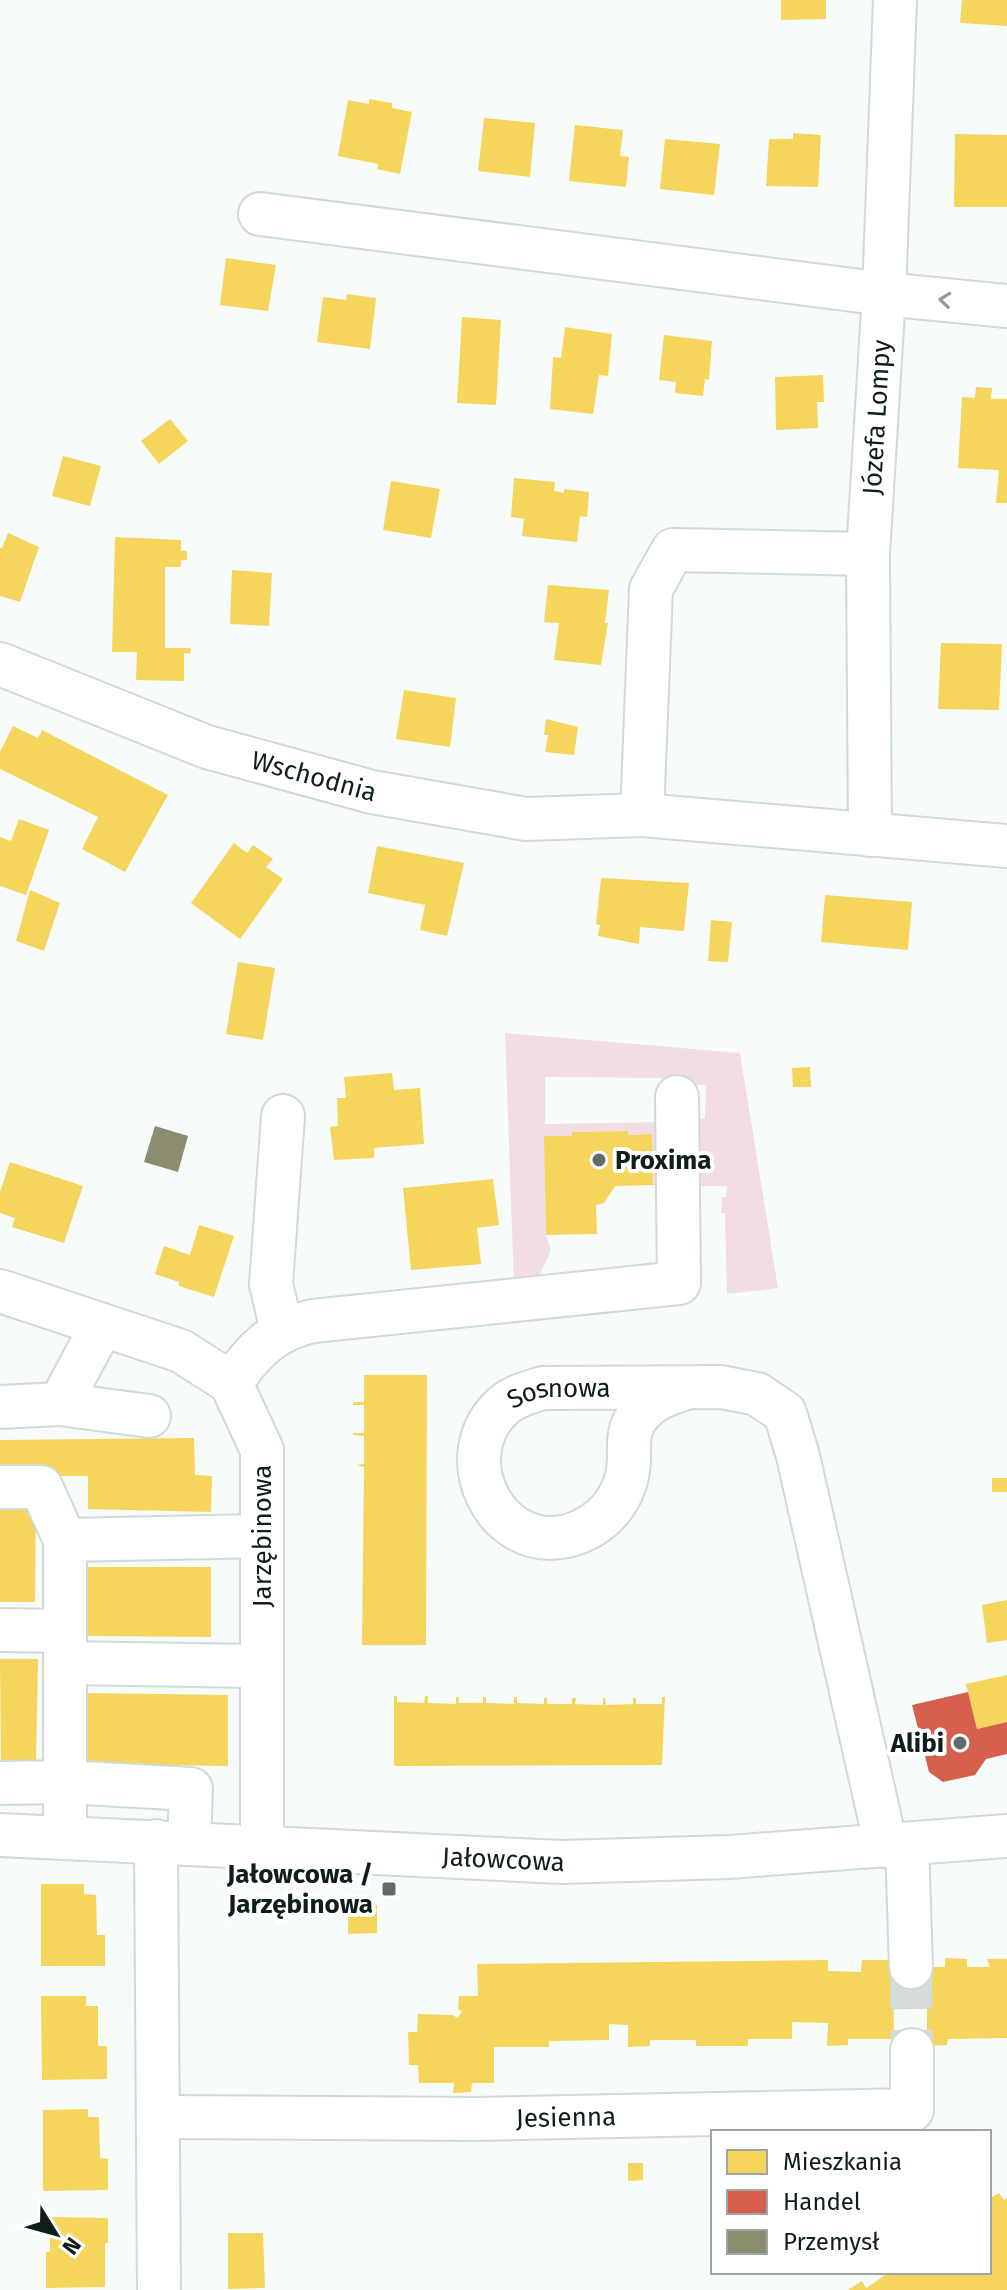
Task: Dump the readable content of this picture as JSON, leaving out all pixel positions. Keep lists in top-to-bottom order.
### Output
{
  "streets": {
    "street": [
      "Józefa Lompy",
      "Wschodnia",
      "Sosnowa",
      "Jarzębinowa",
      "Jałowcowa",
      "Jesienna"
    ]
  },
  "crossings": [
    ["Józefa Lompy", "Wschodnia"],
    ["Sosnowa", "Jałowcowa"],
    ["Jarzębinowa", "Jałowcowa"]
  ],
  "places": {
    "other": ["Proxima", "Alibi"],
    "transit": ["Jałowcowa / Jarzębinowa"]
  },
  "legend": ["Mieszkania", "Handel", "Przemysł"],
  "north": "bottom right"
}
